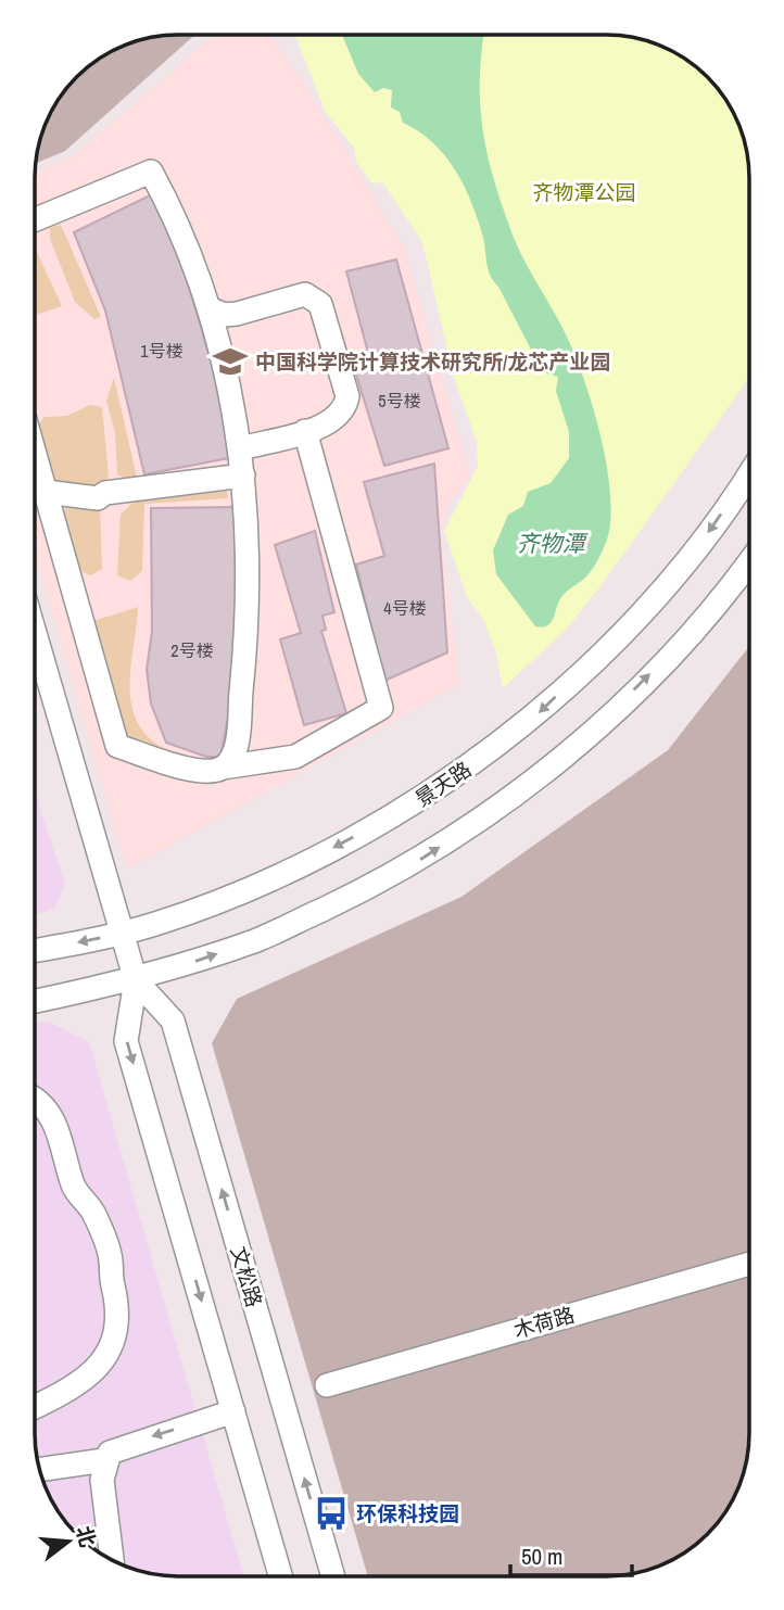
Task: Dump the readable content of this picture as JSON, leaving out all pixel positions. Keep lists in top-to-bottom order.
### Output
{
  "streets": {
    "street": ["景天路", "文松路", "木荷路"]
  },
  "crossings": [
    ["景天路", "文松路"]
  ],
  "water": ["齐物潭"],
  "parks": ["齐物潭公园"],
  "places": {
    "school or university": ["中国科学院计算技术研究所/龙芯产业园"],
    "bus stop": ["环保科技园"]
  },
  "house_numbers": [
    "1号楼",
    "5号楼",
    "4号楼",
    "2号楼"
  ],
  "scale_bar": "50 m",
  "north": "right"
}
